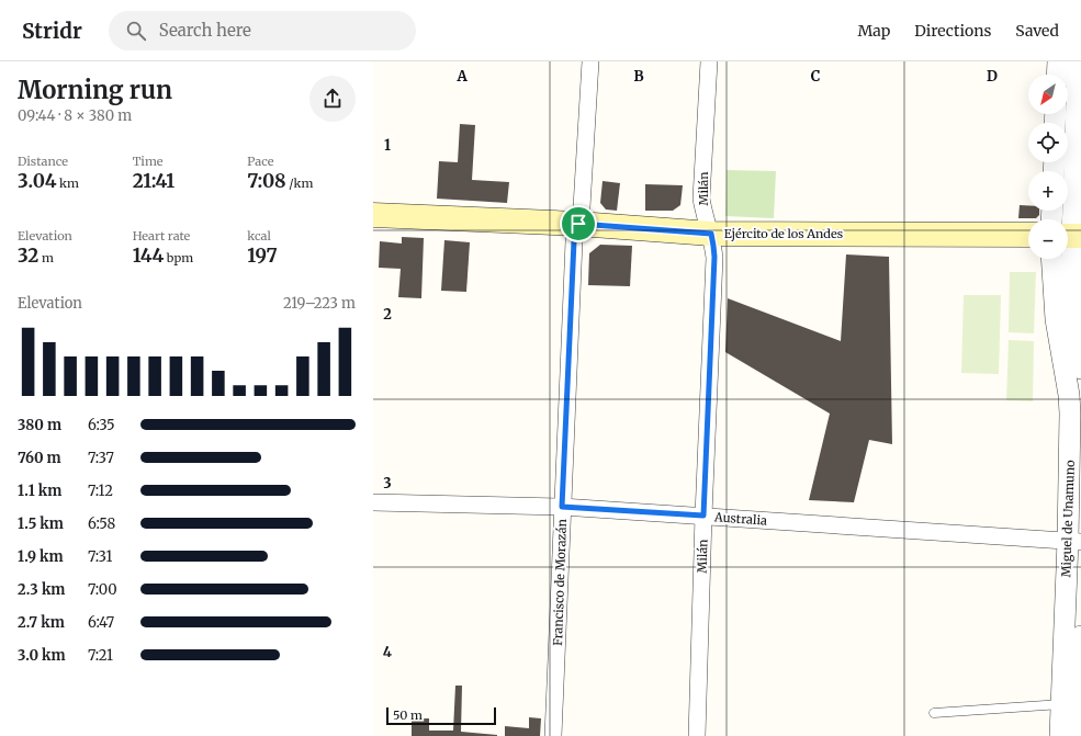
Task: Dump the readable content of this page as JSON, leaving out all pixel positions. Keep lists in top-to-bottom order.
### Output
{
  "streets": {
    "main road": ["Ejército de los Andes"],
    "street": [
      "Milán",
      "Australia",
      "Miguel de Unamuno",
      "Francisco de Morazán"
    ]
  },
  "crossings": [
    ["Milán", "Ejército de los Andes"],
    ["Milán", "Australia"],
    ["Ejército de los Andes", "Francisco de Morazán"],
    ["Australia", "Miguel de Unamuno"],
    ["Australia", "Francisco de Morazán"]
  ],
  "scale_bar": "50 m",
  "north": "bottom left",
  "page": {
    "header": "Stridr",
    "search": "Search here",
    "nav": ["Map", "Directions", "Saved"],
    "heading": ["Morning run", "09:44 · 8 × 380 m"],
    "map_buttons": ["+", "−"],
    "stats": [
      ["Distance", "3.04 km"],
      ["Time", "21:41"],
      ["Pace", "7:08 /km"],
      ["Elevation", "32 m"],
      ["Heart rate", "144 bpm"],
      ["kcal", "197"]
    ],
    "chart": ["Elevation", "219–223 m"],
    "list": [
      {
        "name": "380 m",
        "note": "6:35"
      },
      {
        "name": "760 m",
        "note": "7:37"
      },
      {
        "name": "1.1 km",
        "note": "7:12"
      },
      {
        "name": "1.5 km",
        "note": "6:58"
      },
      {
        "name": "1.9 km",
        "note": "7:31"
      },
      {
        "name": "2.3 km",
        "note": "7:00"
      },
      {
        "name": "2.7 km",
        "note": "6:47"
      },
      {
        "name": "3.0 km",
        "note": "7:21"
      }
    ],
    "scale": "50 m"
  },
  "grid": {
    "columns": [
      "A",
      "B",
      "C",
      "D"
    ],
    "rows": [
      "1",
      "2",
      "3",
      "4"
    ]
  }
}
